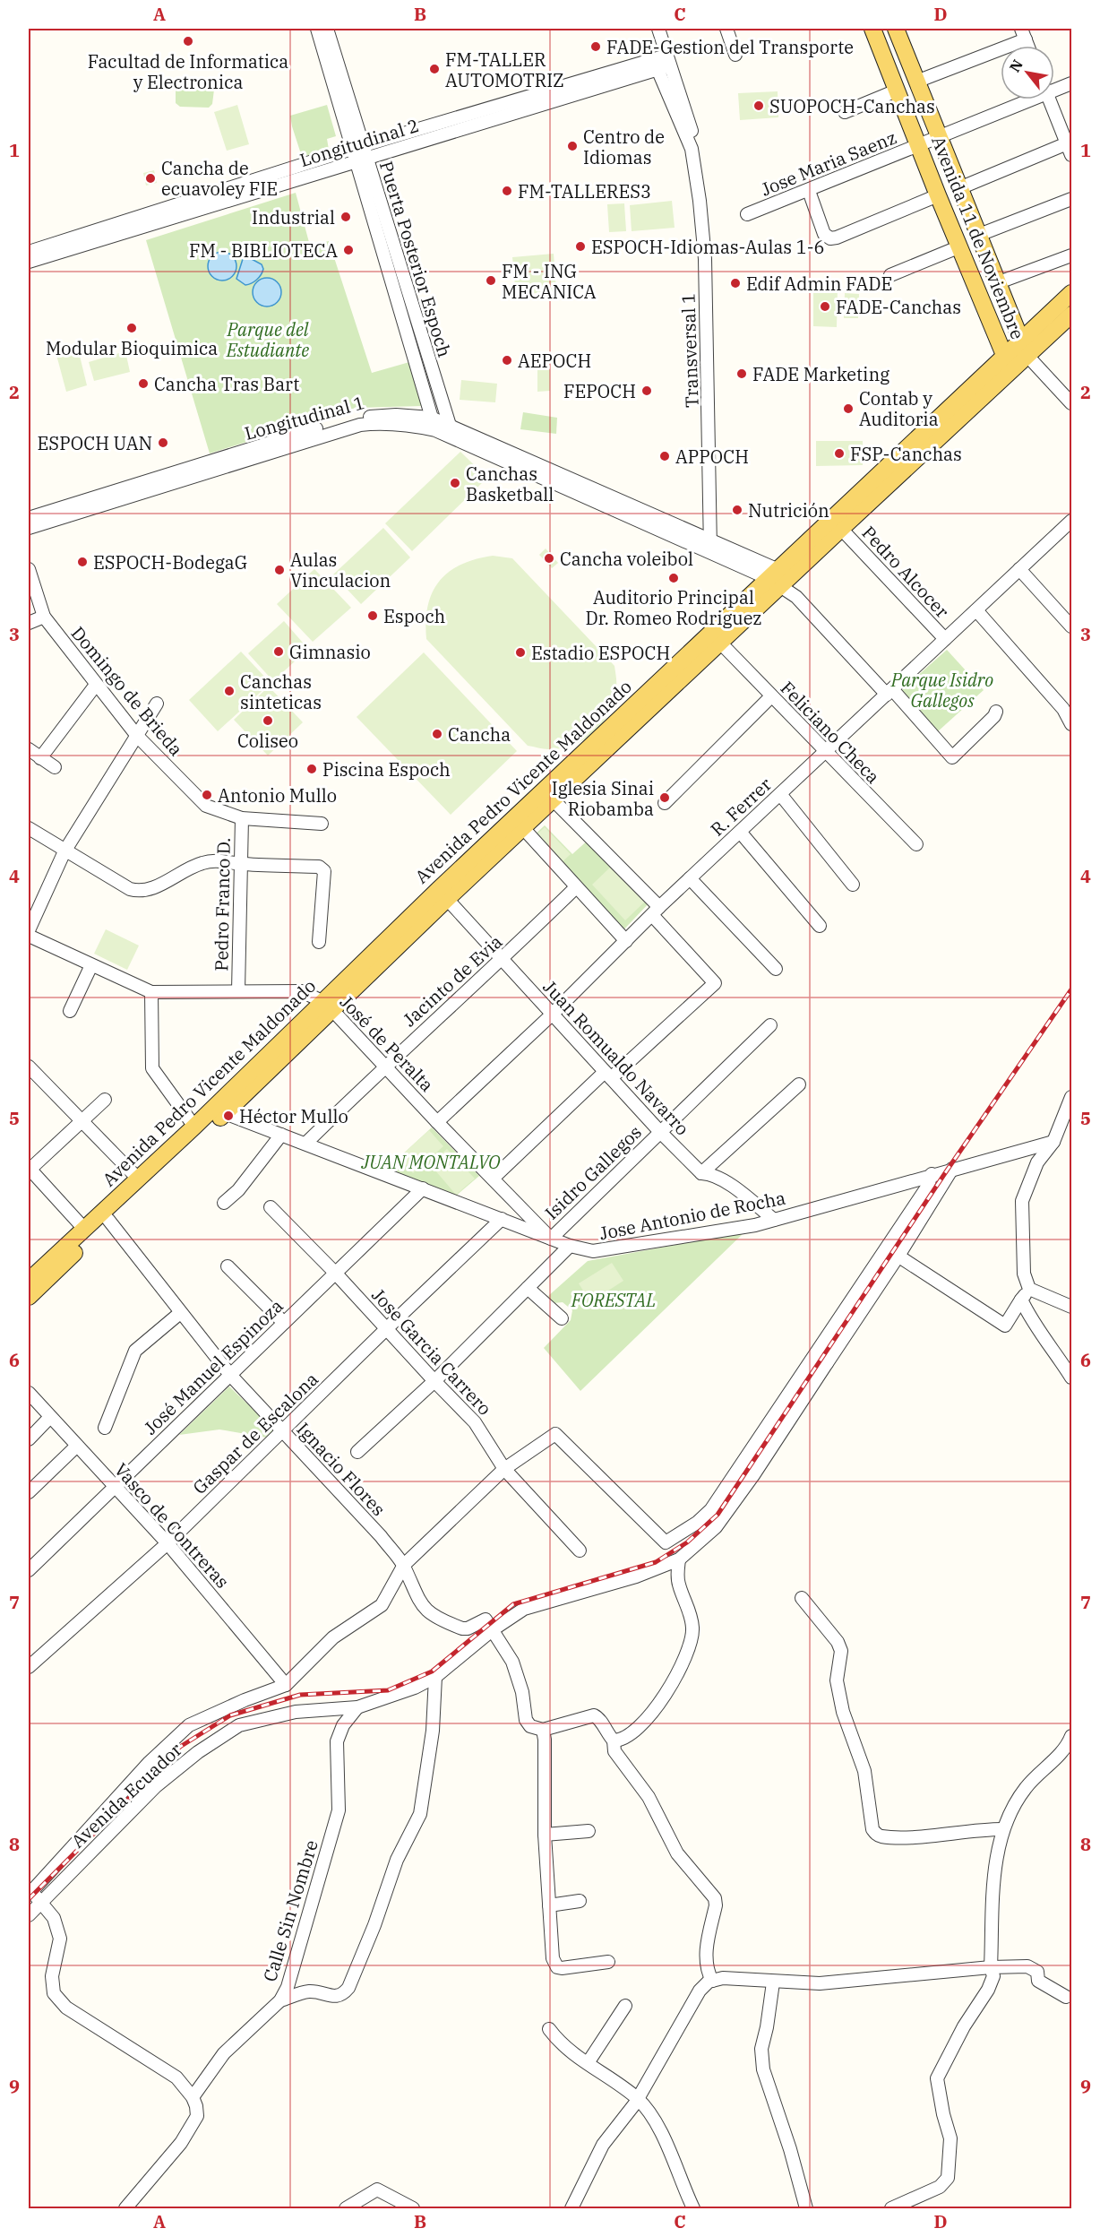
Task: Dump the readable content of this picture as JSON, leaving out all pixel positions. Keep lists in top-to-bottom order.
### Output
{
  "streets": {
    "main road": ["Avenida 11 de Noviembre", "Avenida Pedro Vicente Maldonado"],
    "street": [
      "Longitudinal 2",
      "Jose Maria Saenz",
      "Puerta Posterior Espoch",
      "Transversal 1",
      "Longitudinal 1",
      "Pedro Alcocer",
      "Domingo de Brieda",
      "Feliciano Checa",
      "R. Ferrer",
      "Pedro Franco D.",
      "Jacinto de Evia",
      "José de Peralta",
      "Juan Romualdo Navarro",
      "Isidro Gallegos",
      "Jose Antonio de Rocha",
      "Jose Garcia Carrero",
      "José Manuel Espinoza",
      "Gaspar de Escalona",
      "Ignacio Flores",
      "Vasco de Contreras",
      "Avenida Ecuador",
      "Calle Sin Nombre"
    ]
  },
  "crossings": [
    ["Longitudinal 2", "Puerta Posterior Espoch"],
    ["Longitudinal 2", "Transversal 1"],
    ["Jose Maria Saenz", "Avenida 11 de Noviembre"],
    ["Avenida 11 de Noviembre", "Avenida Pedro Vicente Maldonado"],
    ["Puerta Posterior Espoch", "Longitudinal 1"],
    ["Transversal 1", "Longitudinal 1"],
    ["Longitudinal 1", "Avenida Pedro Vicente Maldonado"],
    ["Longitudinal 1", "R. Ferrer"],
    ["Pedro Alcocer", "Avenida Pedro Vicente Maldonado"],
    ["Pedro Alcocer", "R. Ferrer"],
    ["Domingo de Brieda", "Pedro Franco D."],
    ["Feliciano Checa", "Avenida Pedro Vicente Maldonado"],
    ["Feliciano Checa", "R. Ferrer"],
    ["Avenida Pedro Vicente Maldonado", "José de Peralta"],
    ["Avenida Pedro Vicente Maldonado", "Juan Romualdo Navarro"],
    ["Avenida Pedro Vicente Maldonado", "Jose Antonio de Rocha"],
    ["Avenida Pedro Vicente Maldonado", "Ignacio Flores"],
    ["R. Ferrer", "José de Peralta"],
    ["R. Ferrer", "Juan Romualdo Navarro"],
    ["Pedro Franco D.", "José de Peralta"],
    ["Jacinto de Evia", "José de Peralta"],
    ["Jacinto de Evia", "Juan Romualdo Navarro"],
    ["Jacinto de Evia", "Jose Antonio de Rocha"],
    ["José de Peralta", "Isidro Gallegos"],
    ["José de Peralta", "Jose Antonio de Rocha"],
    ["Juan Romualdo Navarro", "Isidro Gallegos"],
    ["Juan Romualdo Navarro", "Jose Antonio de Rocha"],
    ["Isidro Gallegos", "Jose Antonio de Rocha"],
    ["Jose Antonio de Rocha", "José Manuel Espinoza"],
    ["Jose Antonio de Rocha", "Gaspar de Escalona"],
    ["Jose Antonio de Rocha", "Avenida Ecuador"],
    ["Jose Garcia Carrero", "José Manuel Espinoza"],
    ["Jose Garcia Carrero", "Gaspar de Escalona"],
    ["José Manuel Espinoza", "Ignacio Flores"],
    ["José Manuel Espinoza", "Vasco de Contreras"],
    ["Gaspar de Escalona", "Ignacio Flores"],
    ["Gaspar de Escalona", "Vasco de Contreras"],
    ["Ignacio Flores", "Avenida Ecuador"],
    ["Avenida Ecuador", "Calle Sin Nombre"]
  ],
  "parks": [
    "Parque del Estudiante",
    "Parque Isidro Gallegos",
    "JUAN MONTALVO",
    "FORESTAL"
  ],
  "places": [
    "Facultad de Informatica y Electronica",
    "FADE-Gestion del Transporte",
    "FM-TALLER AUTOMOTRIZ",
    "SUOPOCH-Canchas",
    "Centro de Idiomas",
    "Cancha de ecuavoley FIE",
    "FM-TALLERES3",
    "Industrial",
    "ESPOCH-Idiomas-Aulas 1-6",
    "FM - BIBLIOTECA",
    "FM - ING MECANICA",
    "Edif Admin FADE",
    "FADE-Canchas",
    "Modular Bioquimica",
    "AEPOCH",
    "FADE Marketing",
    "Cancha Tras Bart",
    "FEPOCH",
    "Contab y Auditoria",
    "ESPOCH UAN",
    "FSP-Canchas",
    "APPOCH",
    "Canchas Basketball",
    "Nutrición",
    "Cancha voleibol",
    "ESPOCH-BodegaG",
    "Aulas Vinculacion",
    "Auditorio Principal Dr. Romeo Rodriguez",
    "Espoch",
    "Gimnasio",
    "Estadio ESPOCH",
    "Canchas sinteticas",
    "Coliseo",
    "Cancha",
    "Piscina Espoch",
    "Antonio Mullo",
    "Iglesia Sinai Riobamba",
    "Héctor Mullo"
  ],
  "north": "top left",
  "grid": {
    "columns": [
      "A",
      "B",
      "C",
      "D"
    ],
    "rows": [
      "1",
      "2",
      "3",
      "4",
      "5",
      "6",
      "7",
      "8",
      "9"
    ]
  }
}
